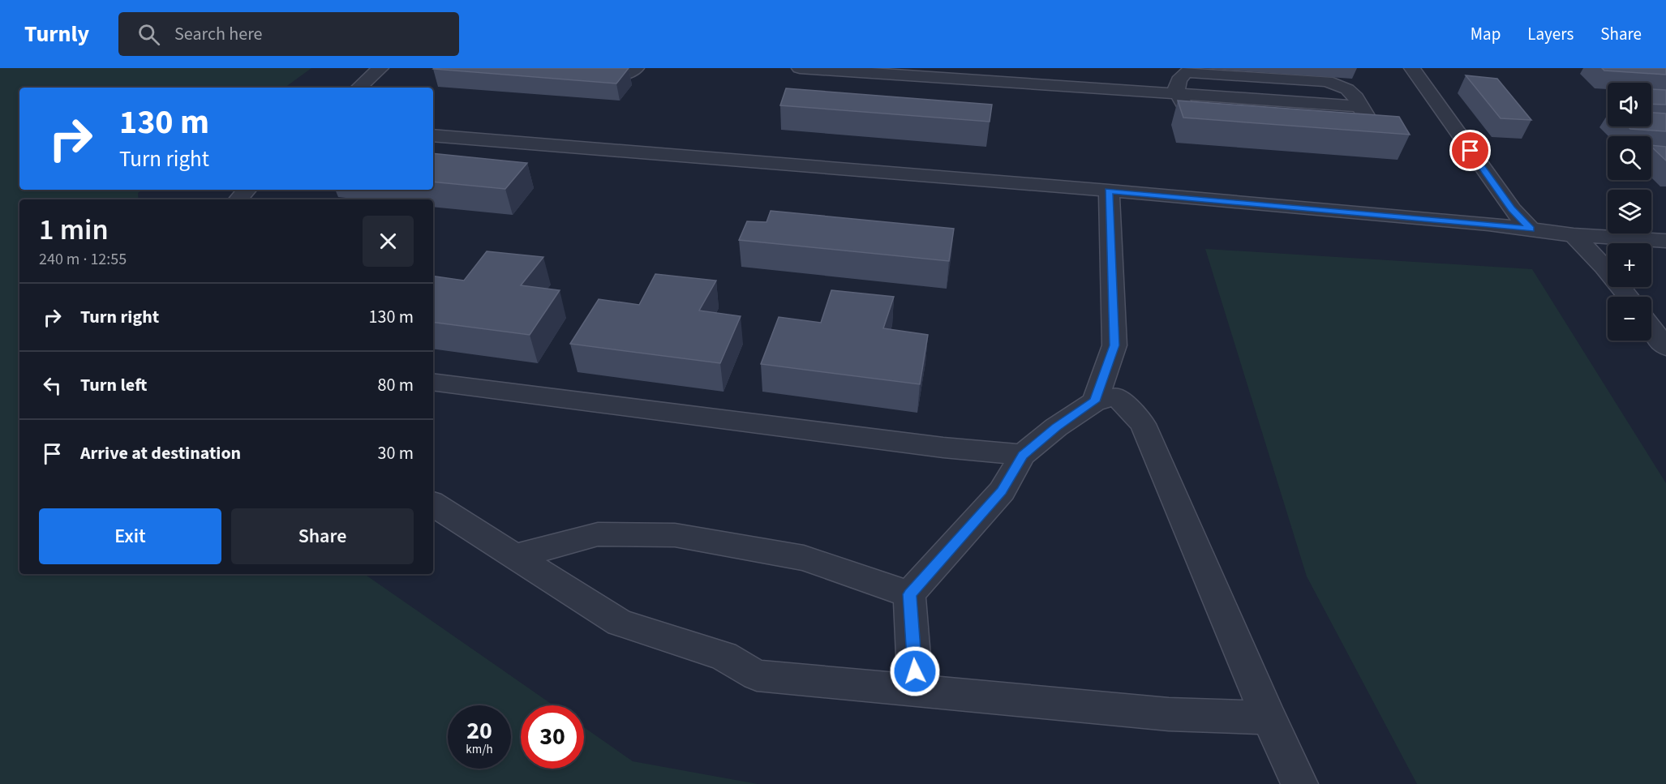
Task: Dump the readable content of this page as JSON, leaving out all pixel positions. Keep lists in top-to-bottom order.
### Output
{
  "page": {
    "header": "Turnly",
    "search": "Search here",
    "nav": ["Map", "Layers", "Share"],
    "map_buttons": ["+", "−"],
    "turn": ["130 m", "Turn right"],
    "heading": ["1 min", "240 m · 12:55"],
    "list": [
      {
        "name": "Turn right",
        "value": "130 m"
      },
      {
        "name": "Turn left",
        "value": "80 m"
      },
      {
        "name": "Arrive at destination",
        "value": "30 m"
      }
    ],
    "buttons": ["Exit", "Share"],
    "speed": "20 km/h",
    "limit": "30"
  }
}
